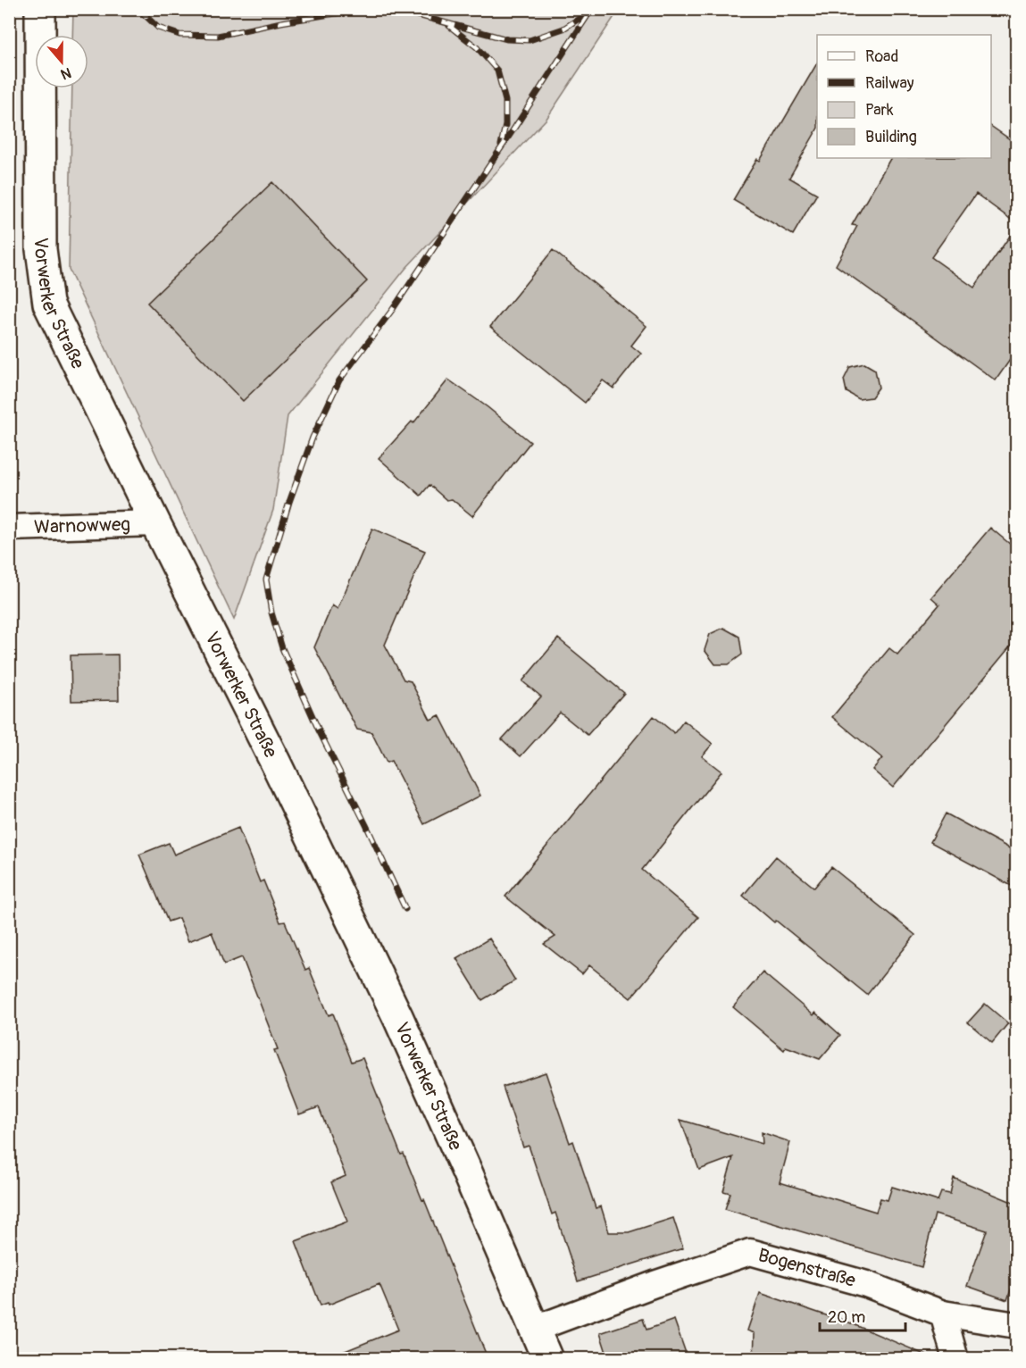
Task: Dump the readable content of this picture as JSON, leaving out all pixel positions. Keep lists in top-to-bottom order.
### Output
{
  "streets": {
    "street": ["Vorwerker Straße", "Warnowweg", "Bogenstraße"]
  },
  "crossings": [
    ["Vorwerker Straße", "Warnowweg"],
    ["Vorwerker Straße", "Bogenstraße"]
  ],
  "legend": [
    "Road",
    "Railway",
    "Park",
    "Building"
  ],
  "scale_bar": "20 m",
  "north": "bottom"
}
